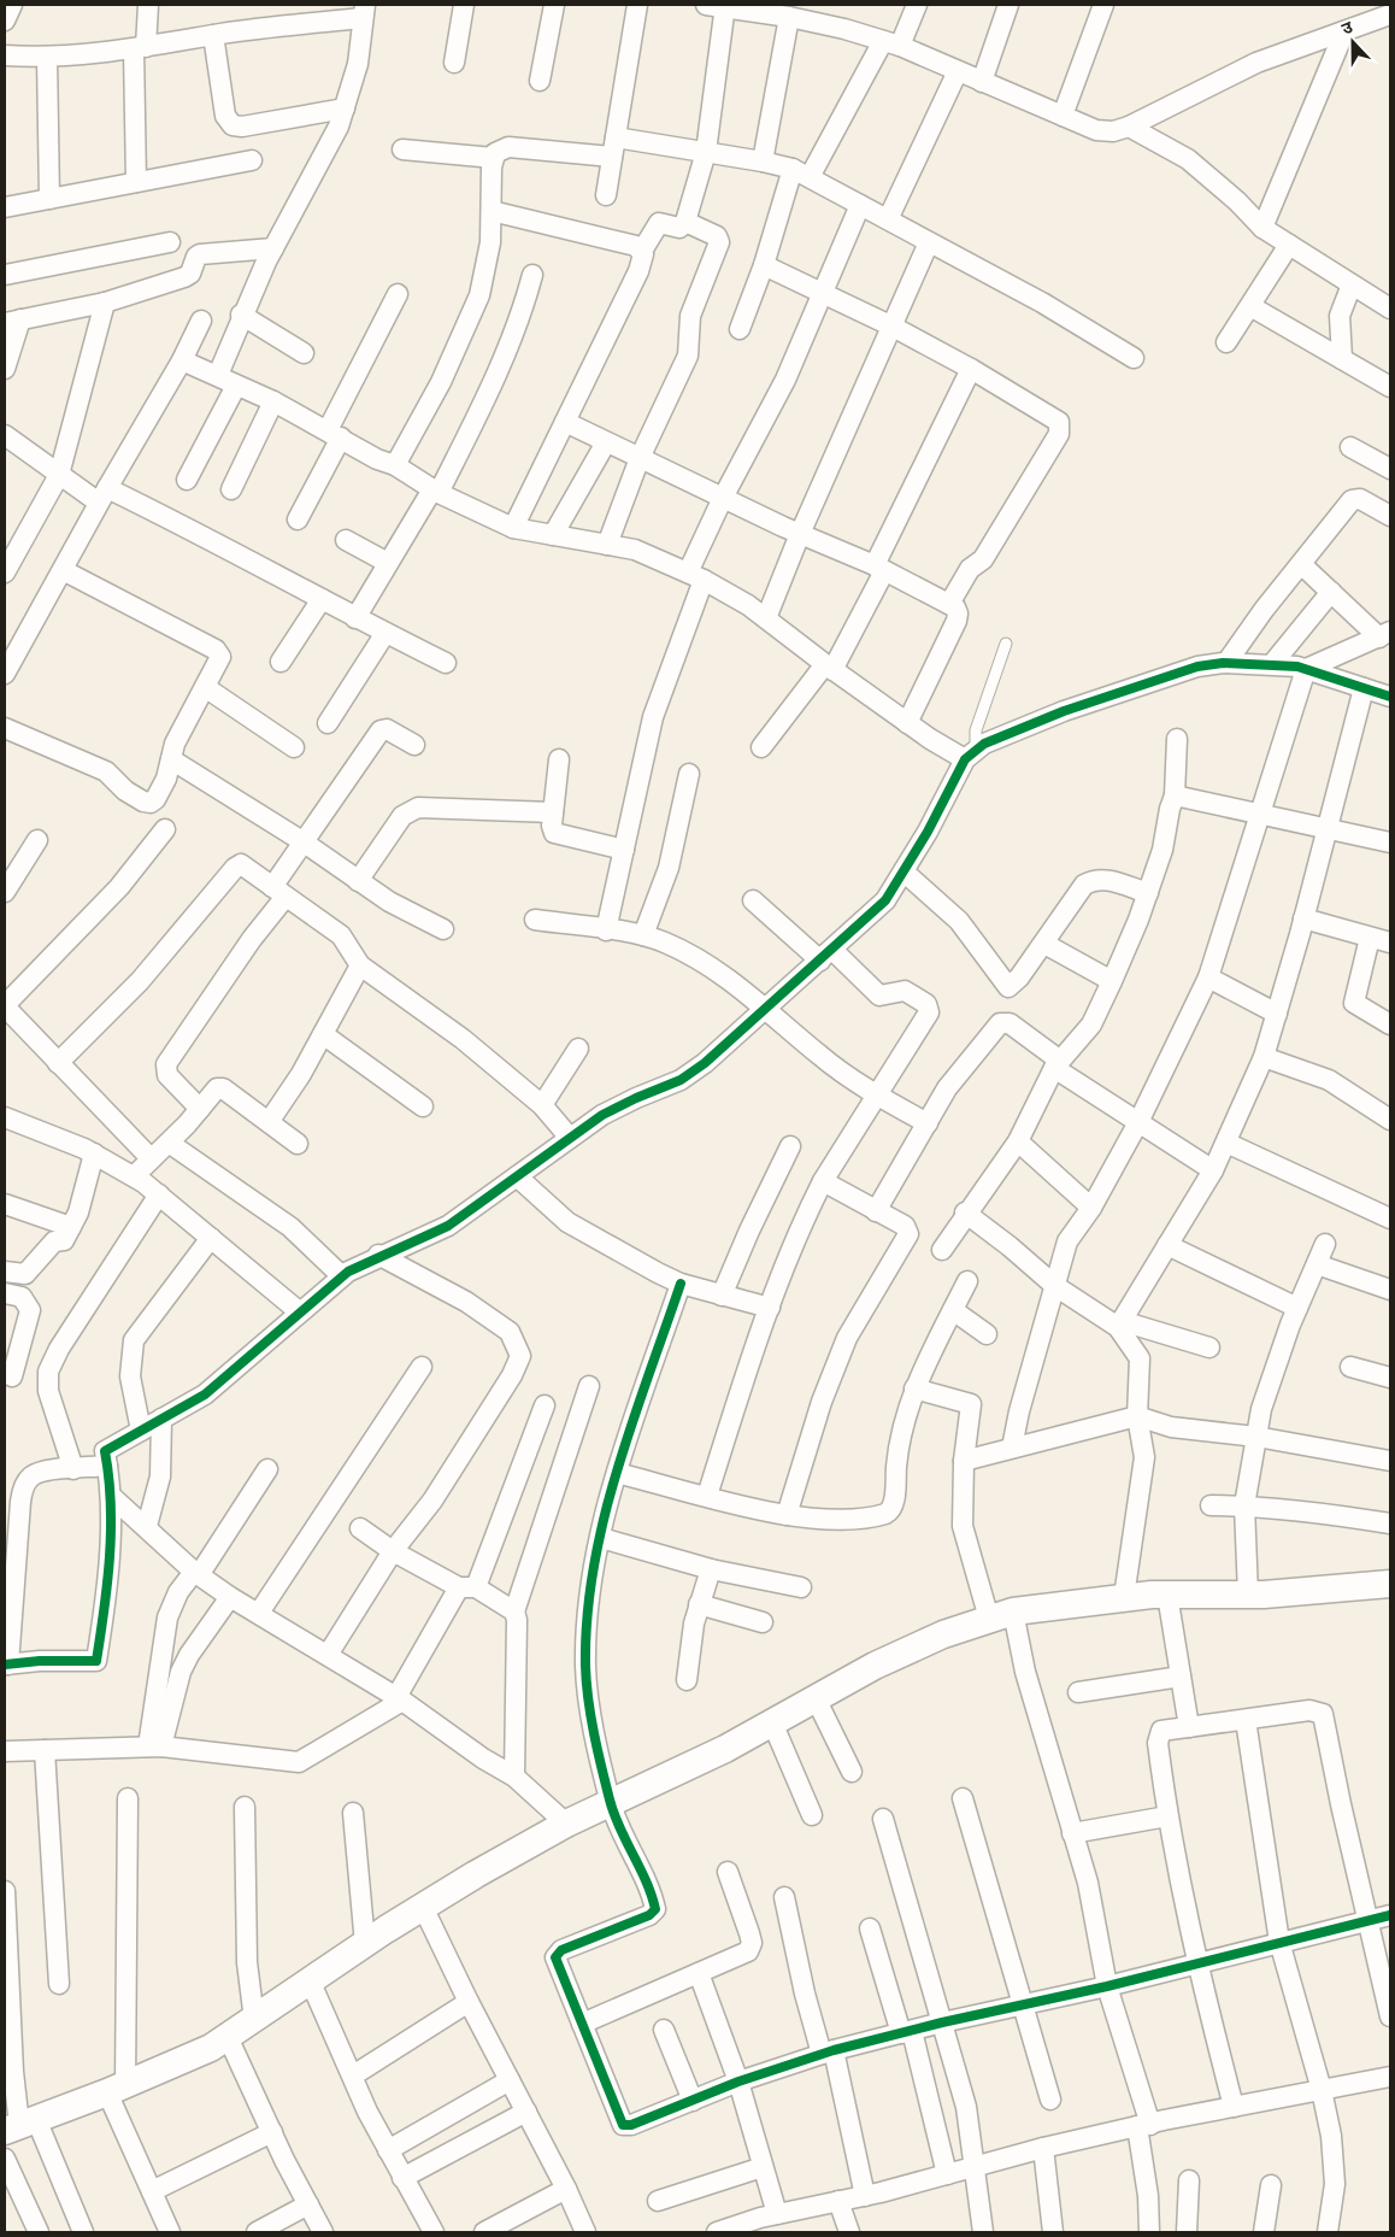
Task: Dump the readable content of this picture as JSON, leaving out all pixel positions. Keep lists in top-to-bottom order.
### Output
{
  "north": "top"
}
